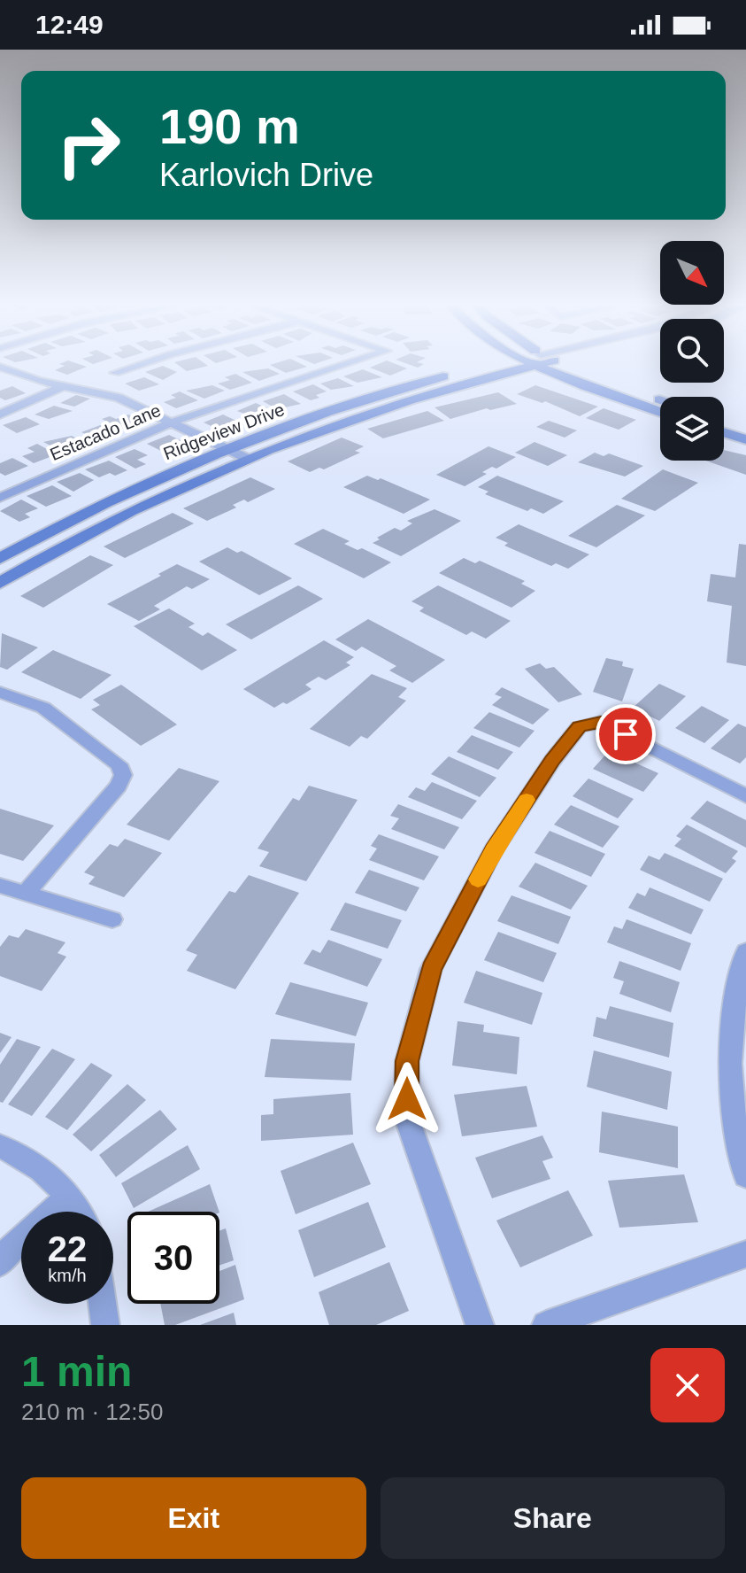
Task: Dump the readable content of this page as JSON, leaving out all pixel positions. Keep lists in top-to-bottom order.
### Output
{
  "streets": {
    "main road": ["Ridgeview Drive"],
    "street": ["Estacado Lane"]
  },
  "north": "bottom right",
  "page": {
    "status": "12:49",
    "turn": ["190 m", "Karlovich Drive"],
    "speed": "22 km/h",
    "limit": "30",
    "heading": ["1 min", "210 m · 12:50"],
    "buttons": ["Exit", "Share"]
  }
}
